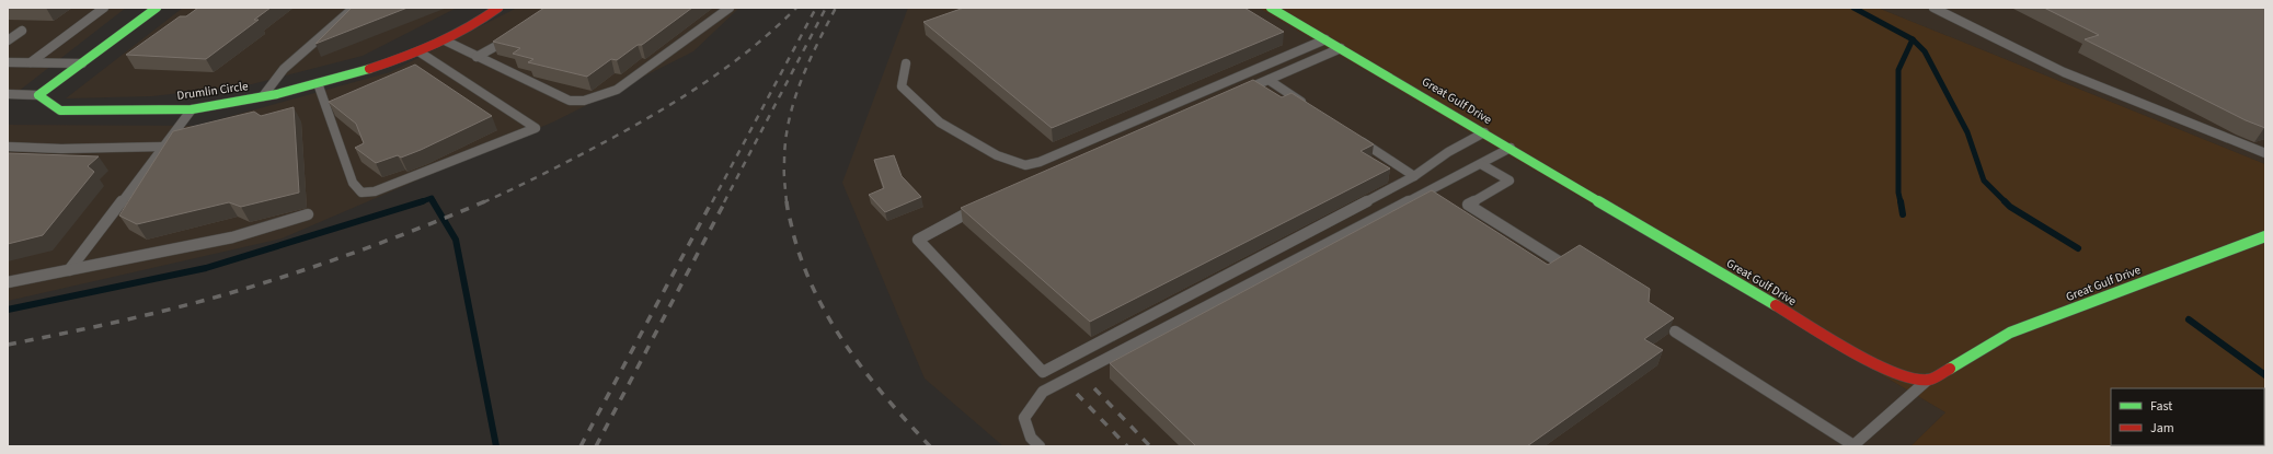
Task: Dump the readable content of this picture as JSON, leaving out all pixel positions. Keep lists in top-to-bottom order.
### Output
{
  "streets": {
    "street": ["Drumlin Circle", "Great Gulf Drive"]
  },
  "legend": ["Fast", "Jam"]
}
